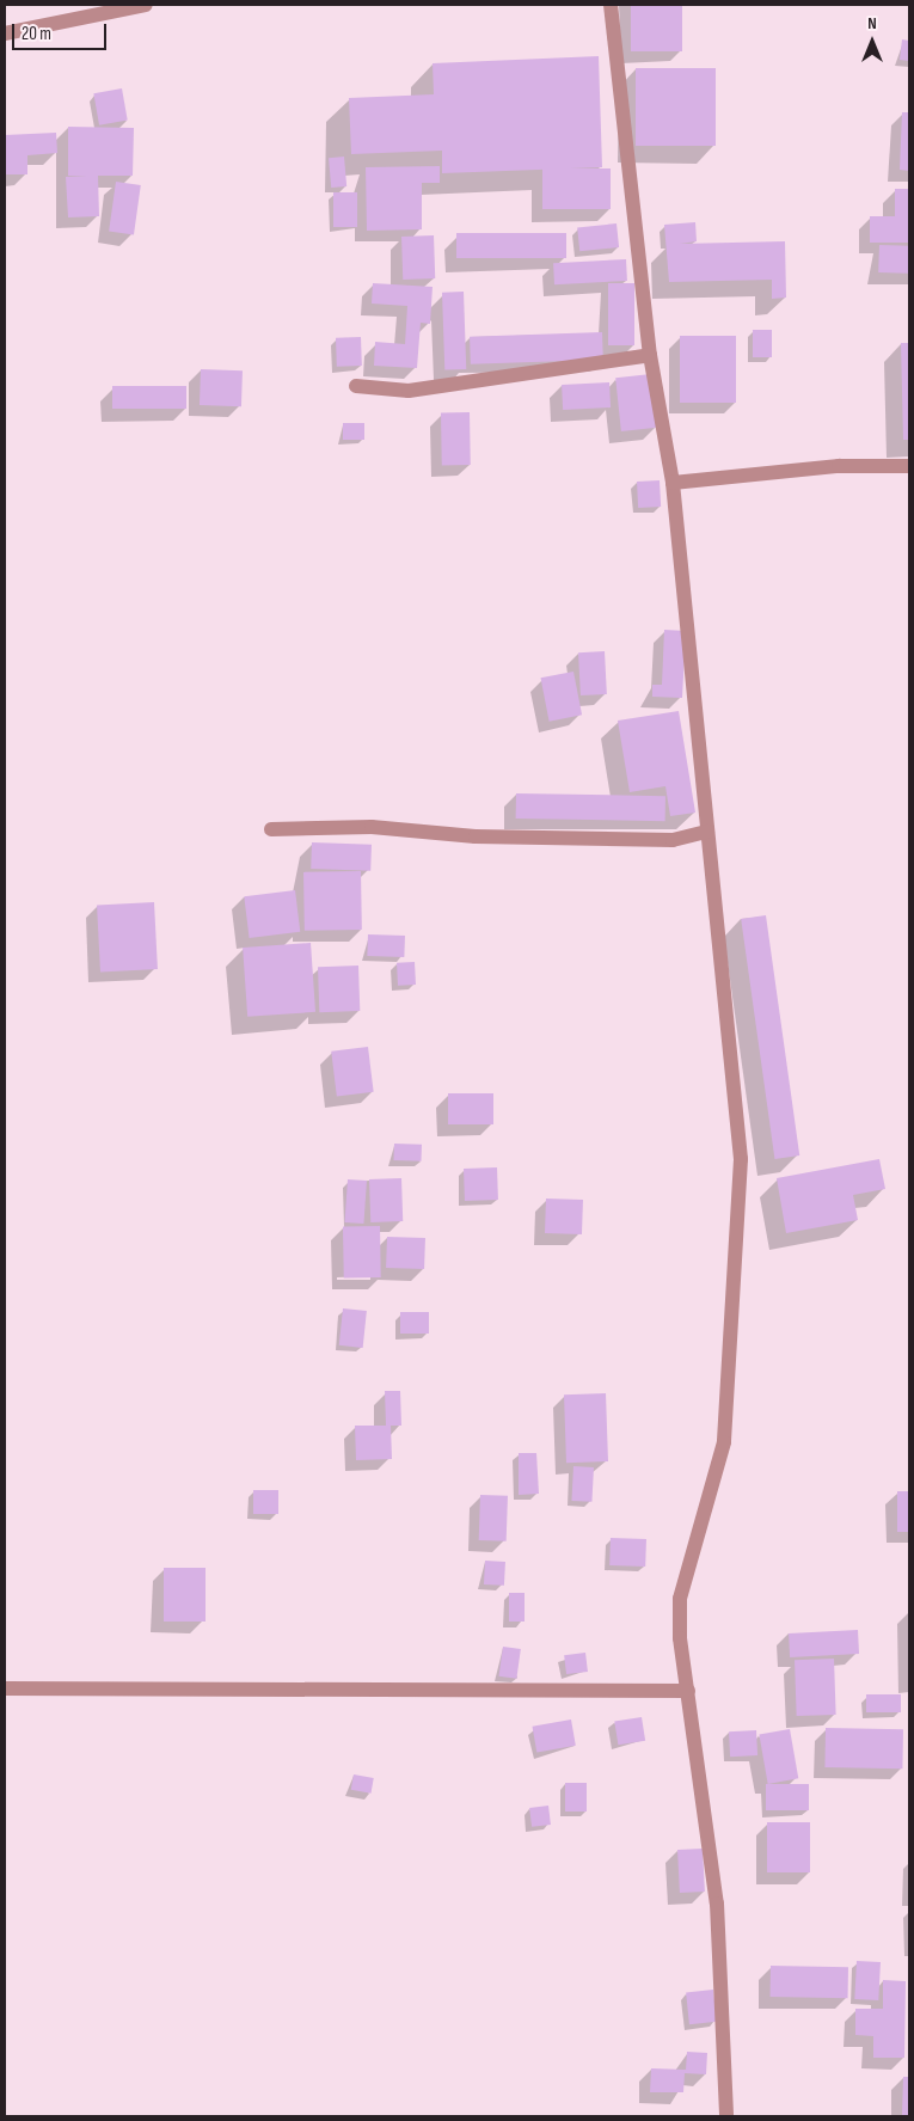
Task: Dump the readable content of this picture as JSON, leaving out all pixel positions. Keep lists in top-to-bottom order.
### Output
{
  "scale_bar": "20 m",
  "north": "top"
}
